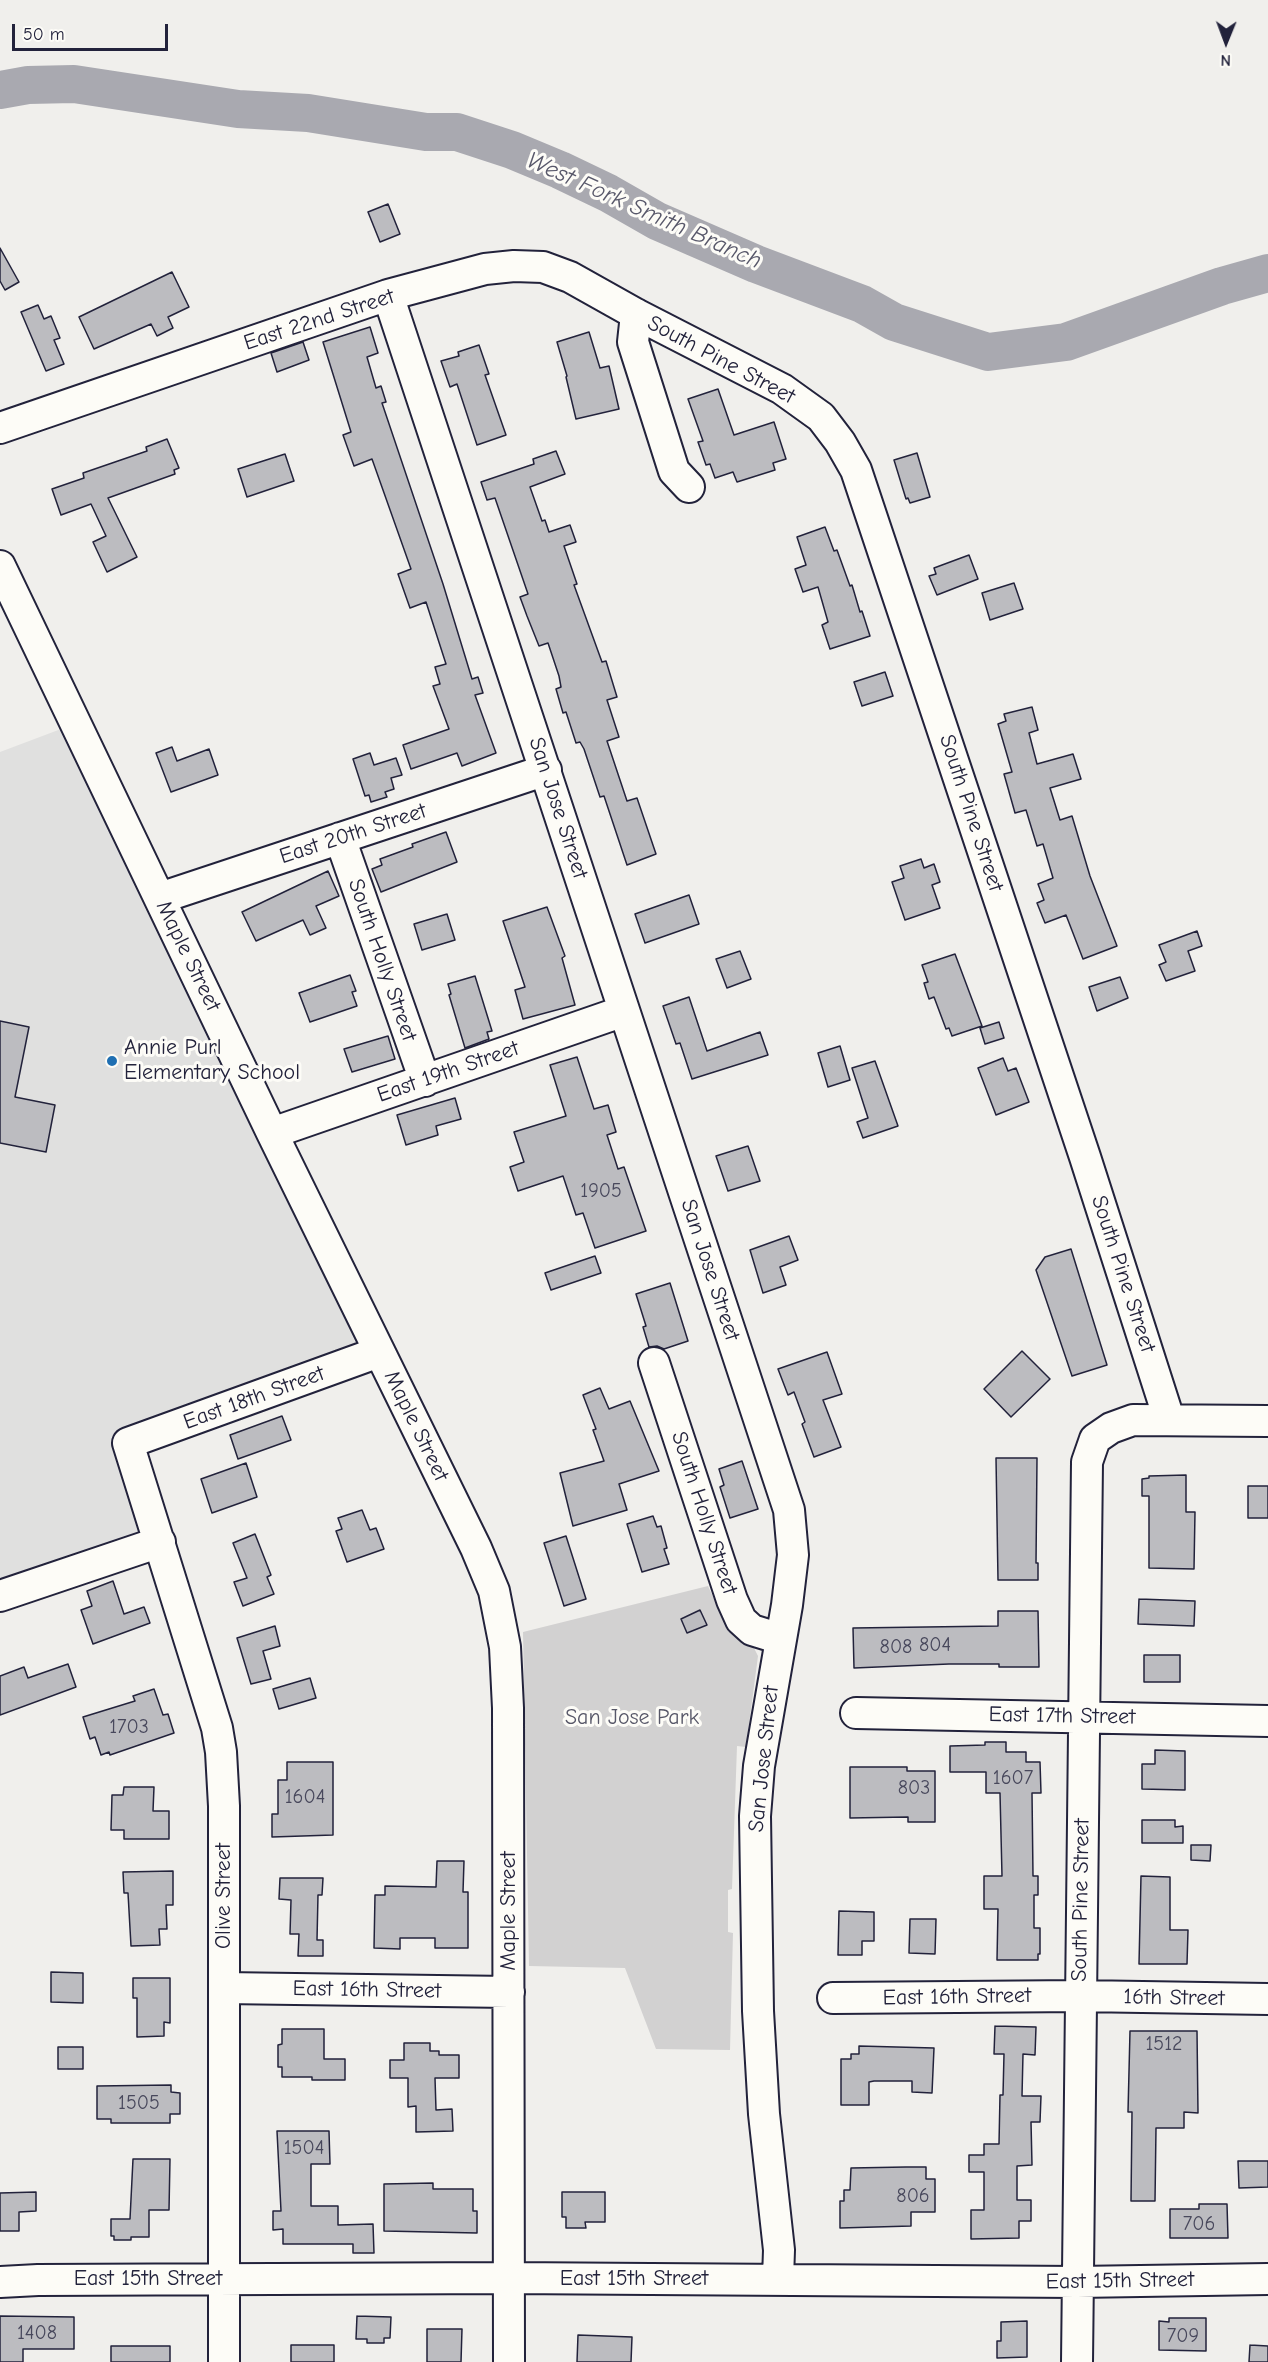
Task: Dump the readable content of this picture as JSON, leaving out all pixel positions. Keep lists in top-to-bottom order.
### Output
{
  "streets": {
    "street": [
      "East 22nd Street",
      "South Pine Street",
      "San Jose Street",
      "East 20th Street",
      "Maple Street",
      "South Holly Street",
      "East 19th Street",
      "East 18th Street",
      "East 17th Street",
      "Olive Street",
      "East 16th Street",
      "16th Street",
      "East 15th Street"
    ]
  },
  "crossings": [
    ["East 22nd Street", "South Pine Street"],
    ["East 22nd Street", "San Jose Street"],
    ["South Pine Street", "East 17th Street"],
    ["South Pine Street", "East 16th Street"],
    ["South Pine Street", "16th Street"],
    ["South Pine Street", "East 15th Street"],
    ["San Jose Street", "East 20th Street"],
    ["San Jose Street", "South Holly Street"],
    ["San Jose Street", "East 19th Street"],
    ["San Jose Street", "East 15th Street"],
    ["East 20th Street", "Maple Street"],
    ["East 20th Street", "South Holly Street"],
    ["Maple Street", "East 19th Street"],
    ["Maple Street", "East 18th Street"],
    ["Maple Street", "East 16th Street"],
    ["Maple Street", "East 15th Street"],
    ["South Holly Street", "East 19th Street"],
    ["East 18th Street", "Olive Street"],
    ["Olive Street", "East 16th Street"],
    ["Olive Street", "East 15th Street"],
    ["East 16th Street", "16th Street"]
  ],
  "water": ["West Fork Smith Branch"],
  "parks": ["San Jose Park"],
  "places": ["Annie Purl Elementary School"],
  "house_numbers": [
    "1905",
    "804",
    "808",
    "1703",
    "1607",
    "803",
    "1604",
    "1512",
    "1505",
    "1504",
    "806",
    "706",
    "1408",
    "709"
  ],
  "scale_bar": "50 m",
  "north": "bottom"
}
